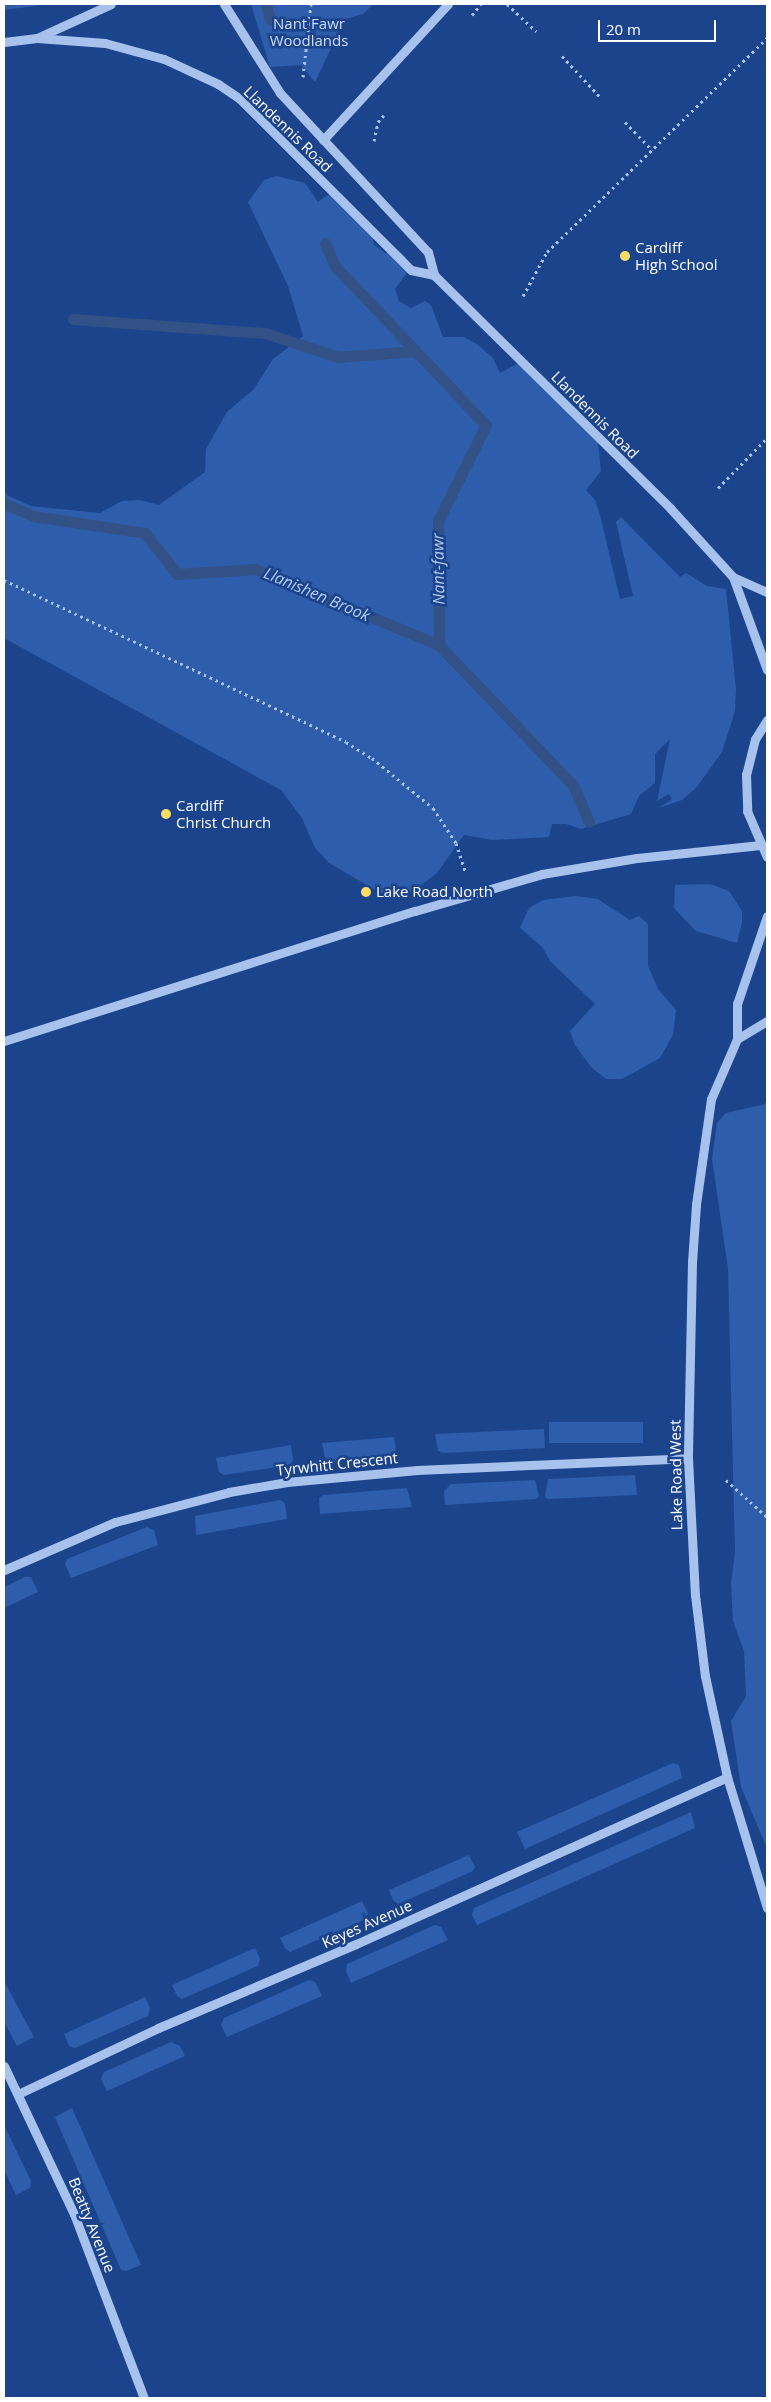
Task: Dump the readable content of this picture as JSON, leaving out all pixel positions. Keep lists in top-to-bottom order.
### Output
{
  "streets": {
    "street": [
      "Llandennis Road",
      "Tyrwhitt Crescent",
      "Lake Road West",
      "Keyes Avenue",
      "Beatty Avenue"
    ]
  },
  "crossings": [
    ["Tyrwhitt Crescent", "Lake Road West"],
    ["Lake Road West", "Keyes Avenue"],
    ["Keyes Avenue", "Beatty Avenue"]
  ],
  "water": ["Nant-fawr", "Llanishen Brook"],
  "parks": ["Nant Fawr Woodlands"],
  "places": ["Cardiff High School", "Cardiff Christ Church", "Lake Road North"],
  "scale_bar": "20 m"
}
